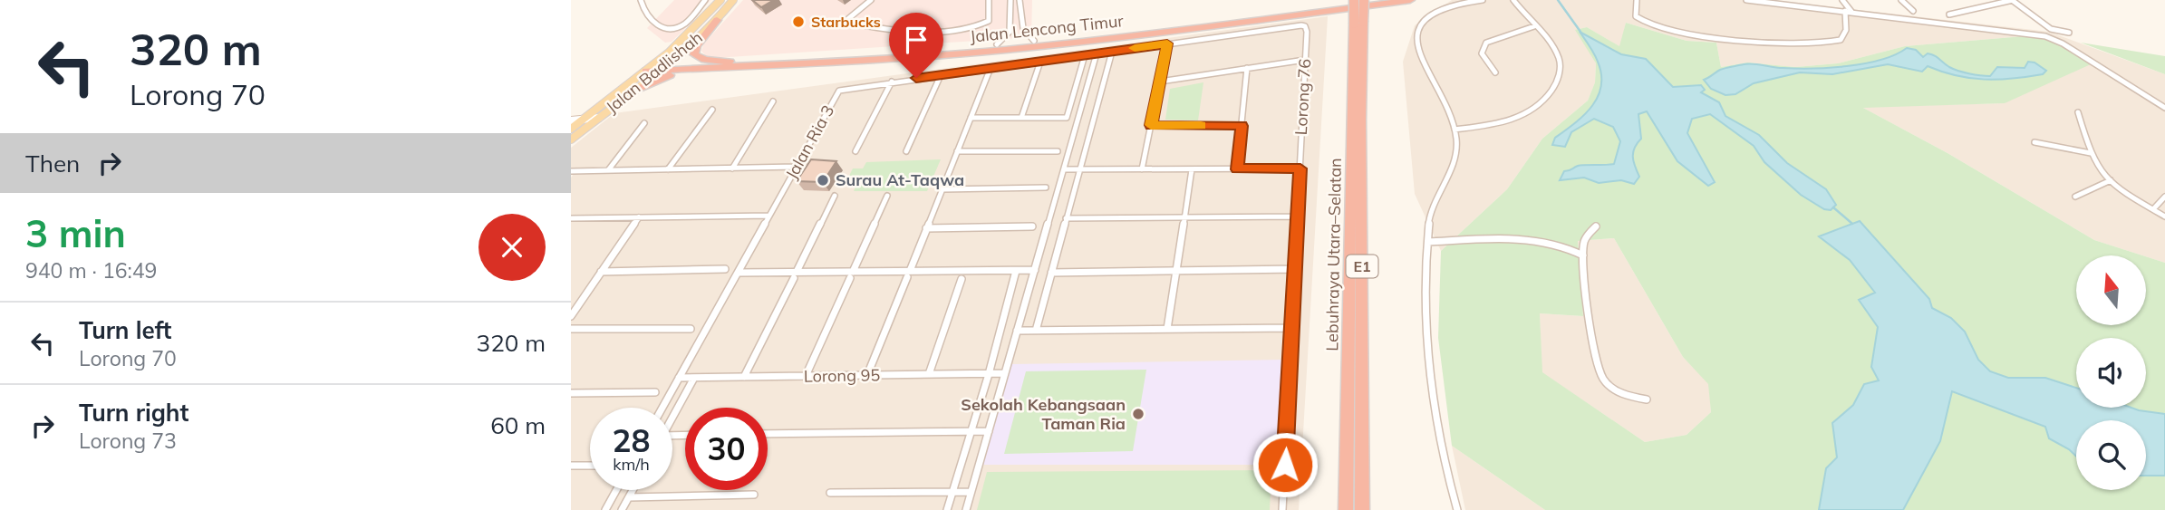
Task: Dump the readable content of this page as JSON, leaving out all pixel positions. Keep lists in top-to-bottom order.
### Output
{
  "streets": {
    "highway": ["Jalan Lencong Timur", "Lebuhraya Utara–Selatan", "E1"],
    "main road": ["Jalan Badlishah"],
    "street": ["Lorong 76", "Jalan Ria 3", "Lorong 95"]
  },
  "crossings": [
    ["Jalan Lencong Timur", "Jalan Badlishah"],
    ["Jalan Lencong Timur", "Lebuhraya Utara–Selatan"],
    ["Lorong 76", "Jalan Ria 3"],
    ["Jalan Ria 3", "Lorong 95"]
  ],
  "places": ["Starbucks", "Surau At-Taqwa", "Sekolah Kebangsaan Taman Ria"],
  "north": "top",
  "page": {
    "turn": ["320 m", "Lorong 70"],
    "then": "Then",
    "heading": ["3 min", "940 m · 16:49"],
    "list": [
      {
        "name": "Turn left",
        "note": "Lorong 70",
        "value": "320 m"
      },
      {
        "name": "Turn right",
        "note": "Lorong 73",
        "value": "60 m"
      }
    ],
    "speed": "28 km/h",
    "limit": "30"
  }
}
